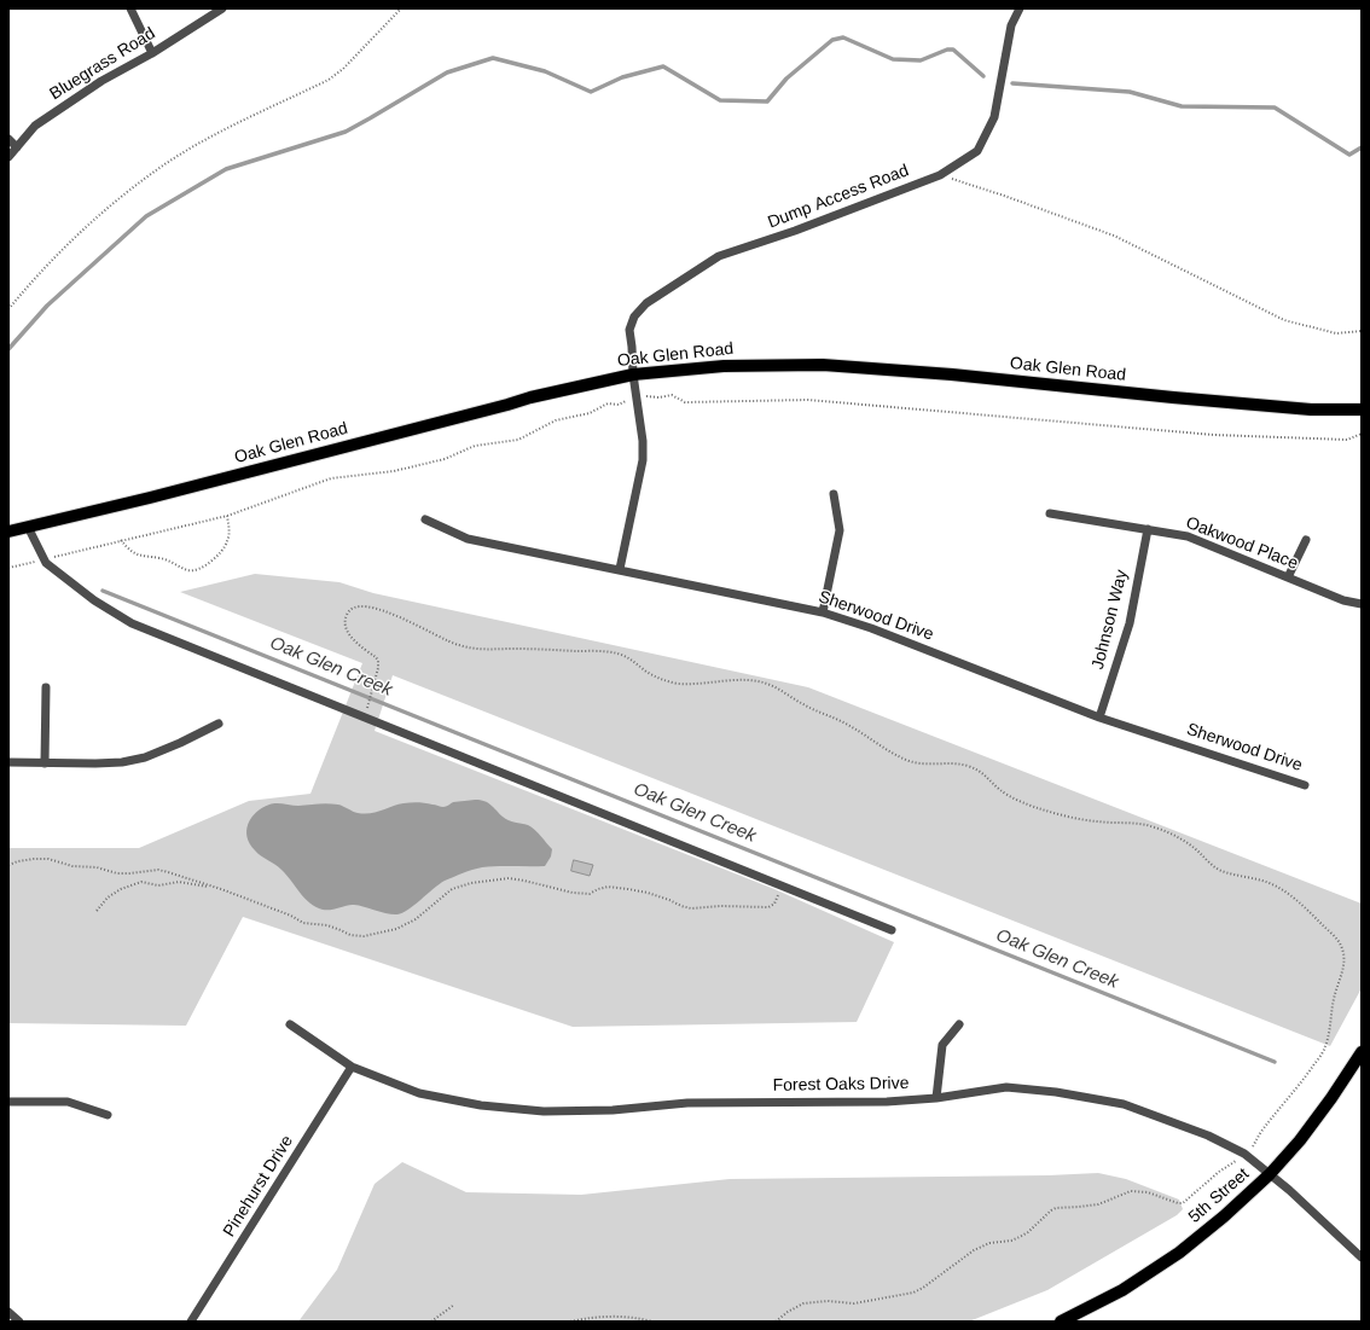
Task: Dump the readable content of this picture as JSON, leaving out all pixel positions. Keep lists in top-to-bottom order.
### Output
{
  "streets": {
    "main road": ["Oak Glen Road", "5th Street"],
    "street": [
      "Bluegrass Road",
      "Dump Access Road",
      "Oakwood Place",
      "Sherwood Drive",
      "Johnson Way",
      "Forest Oaks Drive",
      "Pinehurst Drive"
    ]
  },
  "crossings": [
    ["Dump Access Road", "Oak Glen Road"],
    ["Dump Access Road", "Sherwood Drive"],
    ["Oakwood Place", "Johnson Way"],
    ["Sherwood Drive", "Johnson Way"],
    ["Forest Oaks Drive", "Pinehurst Drive"],
    ["Forest Oaks Drive", "5th Street"]
  ],
  "water": ["Oak Glen Creek"]
}
